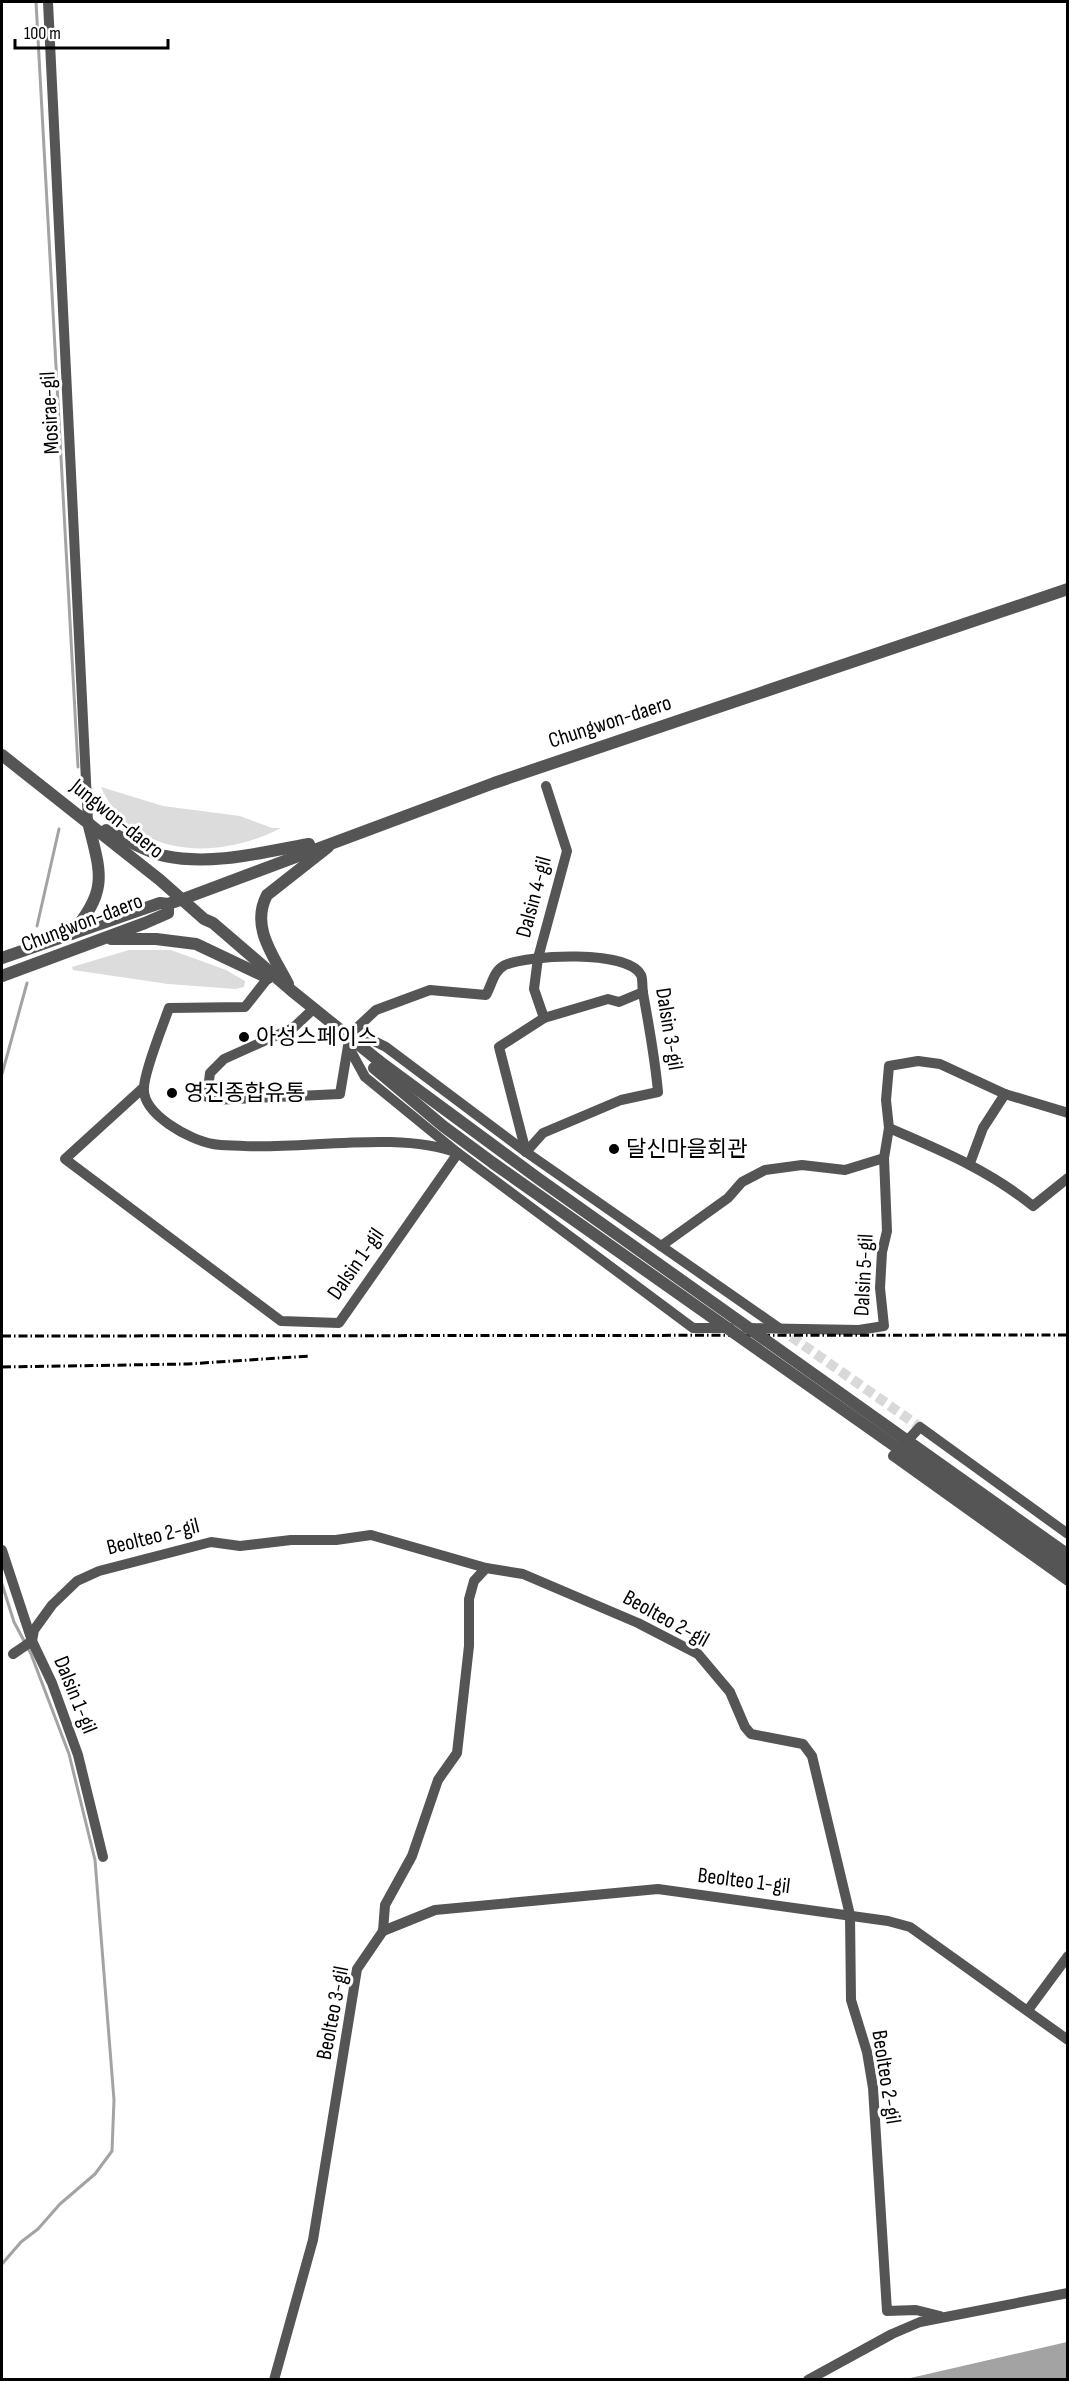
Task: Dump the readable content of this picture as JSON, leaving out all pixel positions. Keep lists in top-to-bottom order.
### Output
{
  "streets": {
    "street": [
      "Mosirae-gil",
      "Chungwon-daero",
      "Jungwon-daero",
      "Dalsin 4-gil",
      "Dalsin 3-gil",
      "Dalsin 1-gil",
      "Dalsin 5-gil",
      "Beolteo 2-gil",
      "Beolteo 1-gil",
      "Beolteo 3-gil"
    ]
  },
  "crossings": [
    ["Mosirae-gil", "Jungwon-daero"],
    ["Chungwon-daero", "Jungwon-daero"],
    ["Jungwon-daero", "Dalsin 3-gil"],
    ["Jungwon-daero", "Dalsin 1-gil"],
    ["Dalsin 4-gil", "Dalsin 3-gil"],
    ["Dalsin 1-gil", "Beolteo 2-gil"],
    ["Beolteo 2-gil", "Beolteo 1-gil"],
    ["Beolteo 2-gil", "Beolteo 3-gil"],
    ["Beolteo 1-gil", "Beolteo 3-gil"]
  ],
  "places": ["아성스페이스", "영진종합유통", "달신마을회관"],
  "scale_bar": "100 m"
}
